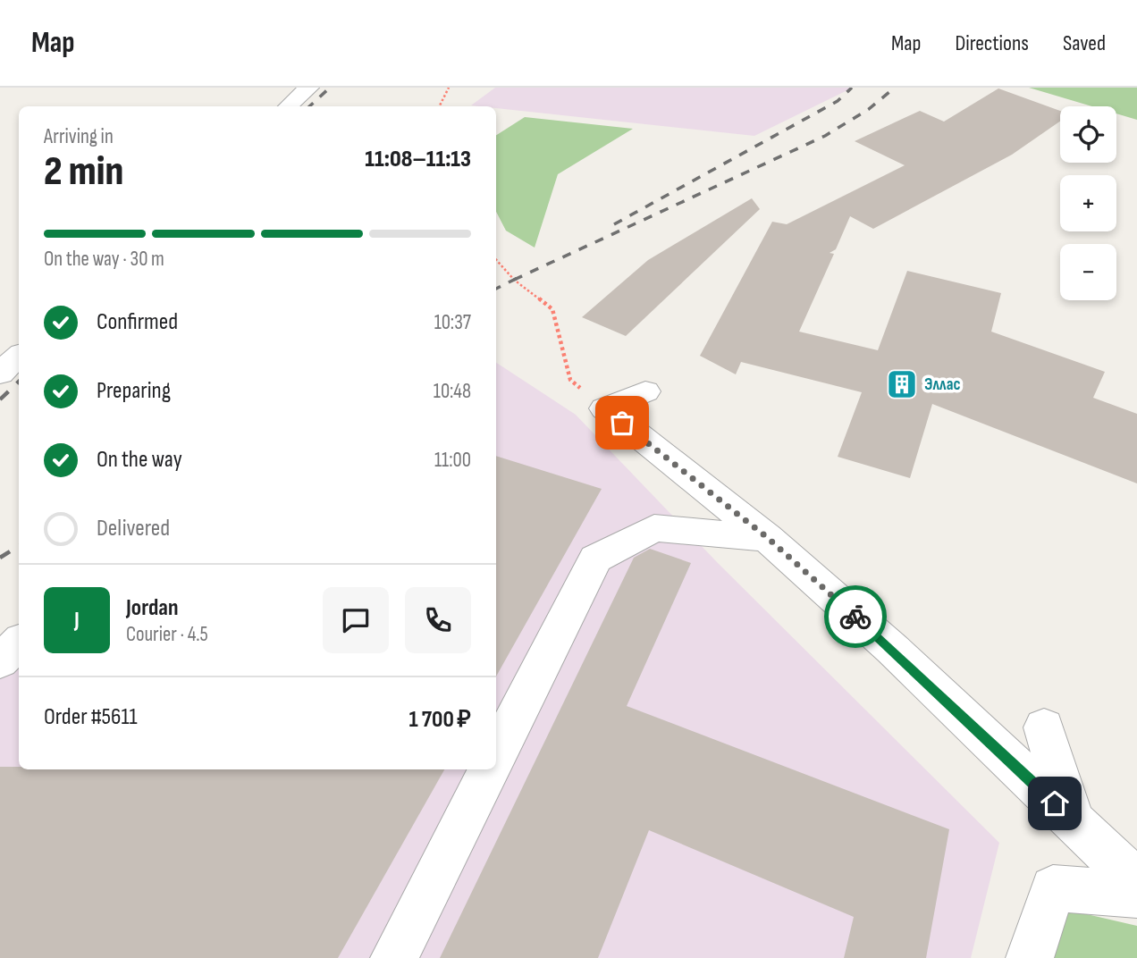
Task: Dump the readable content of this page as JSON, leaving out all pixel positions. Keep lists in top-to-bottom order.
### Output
{
  "places": {
    "building": ["Эллас"]
  },
  "page": {
    "header": "Map",
    "nav": ["Map", "Directions", "Saved"],
    "map_buttons": ["+", "−"],
    "heading": ["2 min", "Arriving in", "11:08–11:13"],
    "panel": [
      "Jordan",
      "Courier · 4.5",
      "Order #5611",
      "1 700 ₽"
    ],
    "bar": "On the way · 30 m",
    "list": [
      ["Confirmed", "10:37"],
      ["Preparing", "10:48"],
      ["On the way", "11:00"],
      "Delivered"
    ],
    "round": "J"
  }
}
